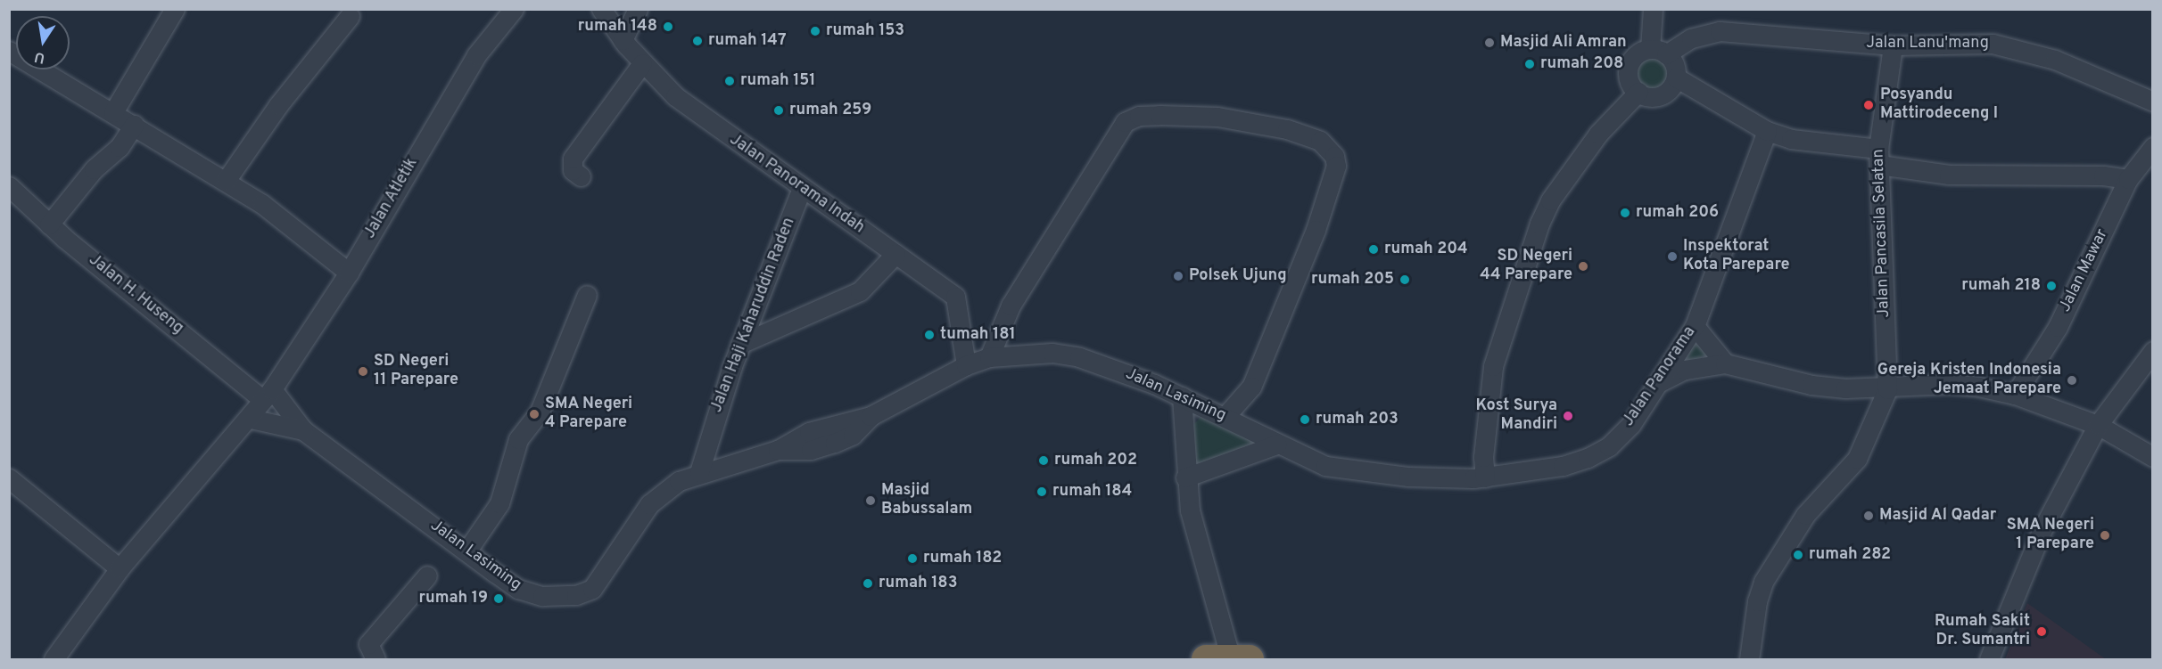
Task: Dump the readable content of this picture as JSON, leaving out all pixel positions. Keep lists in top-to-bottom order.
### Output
{
  "streets": {
    "street": [
      "Jalan Lanu'mang",
      "Jalan Panorama Indah",
      "Jalan Atletik",
      "Jalan Pancasila Selatan",
      "Jalan Mawar",
      "Jalan H. Huseng",
      "Jalan Haji Kaharuddin Raden",
      "Jalan Panorama",
      "Jalan Lasiming"
    ]
  },
  "crossings": [
    ["Jalan Lanu'mang", "Jalan Pancasila Selatan"],
    ["Jalan Panorama Indah", "Jalan Haji Kaharuddin Raden"],
    ["Jalan Panorama Indah", "Jalan Lasiming"],
    ["Jalan Atletik", "Jalan H. Huseng"],
    ["Jalan H. Huseng", "Jalan Lasiming"],
    ["Jalan Haji Kaharuddin Raden", "Jalan Lasiming"],
    ["Jalan Panorama", "Jalan Lasiming"]
  ],
  "places": [
    "rumah 148",
    "rumah 153",
    "rumah 147",
    "Masjid Ali Amran",
    "rumah 208",
    "rumah 151",
    "Posyandu Mattirodeceng I",
    "rumah 259",
    "rumah 206",
    "rumah 204",
    "Inspektorat Kota Parepare",
    "SD Negeri 44 Parepare",
    "Polsek Ujung",
    "rumah 205",
    "rumah 218",
    "tumah 181",
    "SD Negeri 11 Parepare",
    "Gereja Kristen Indonesia Jemaat Parepare",
    "SMA Negeri 4 Parepare",
    "Kost Surya Mandiri",
    "rumah 203",
    "rumah 202",
    "rumah 184",
    "Masjid Babussalam",
    "Masjid Al Qadar",
    "SMA Negeri 1 Parepare",
    "rumah 282",
    "rumah 182",
    "rumah 183",
    "rumah 19",
    "Rumah Sakit Dr. Sumantri"
  ],
  "north": "bottom"
}
